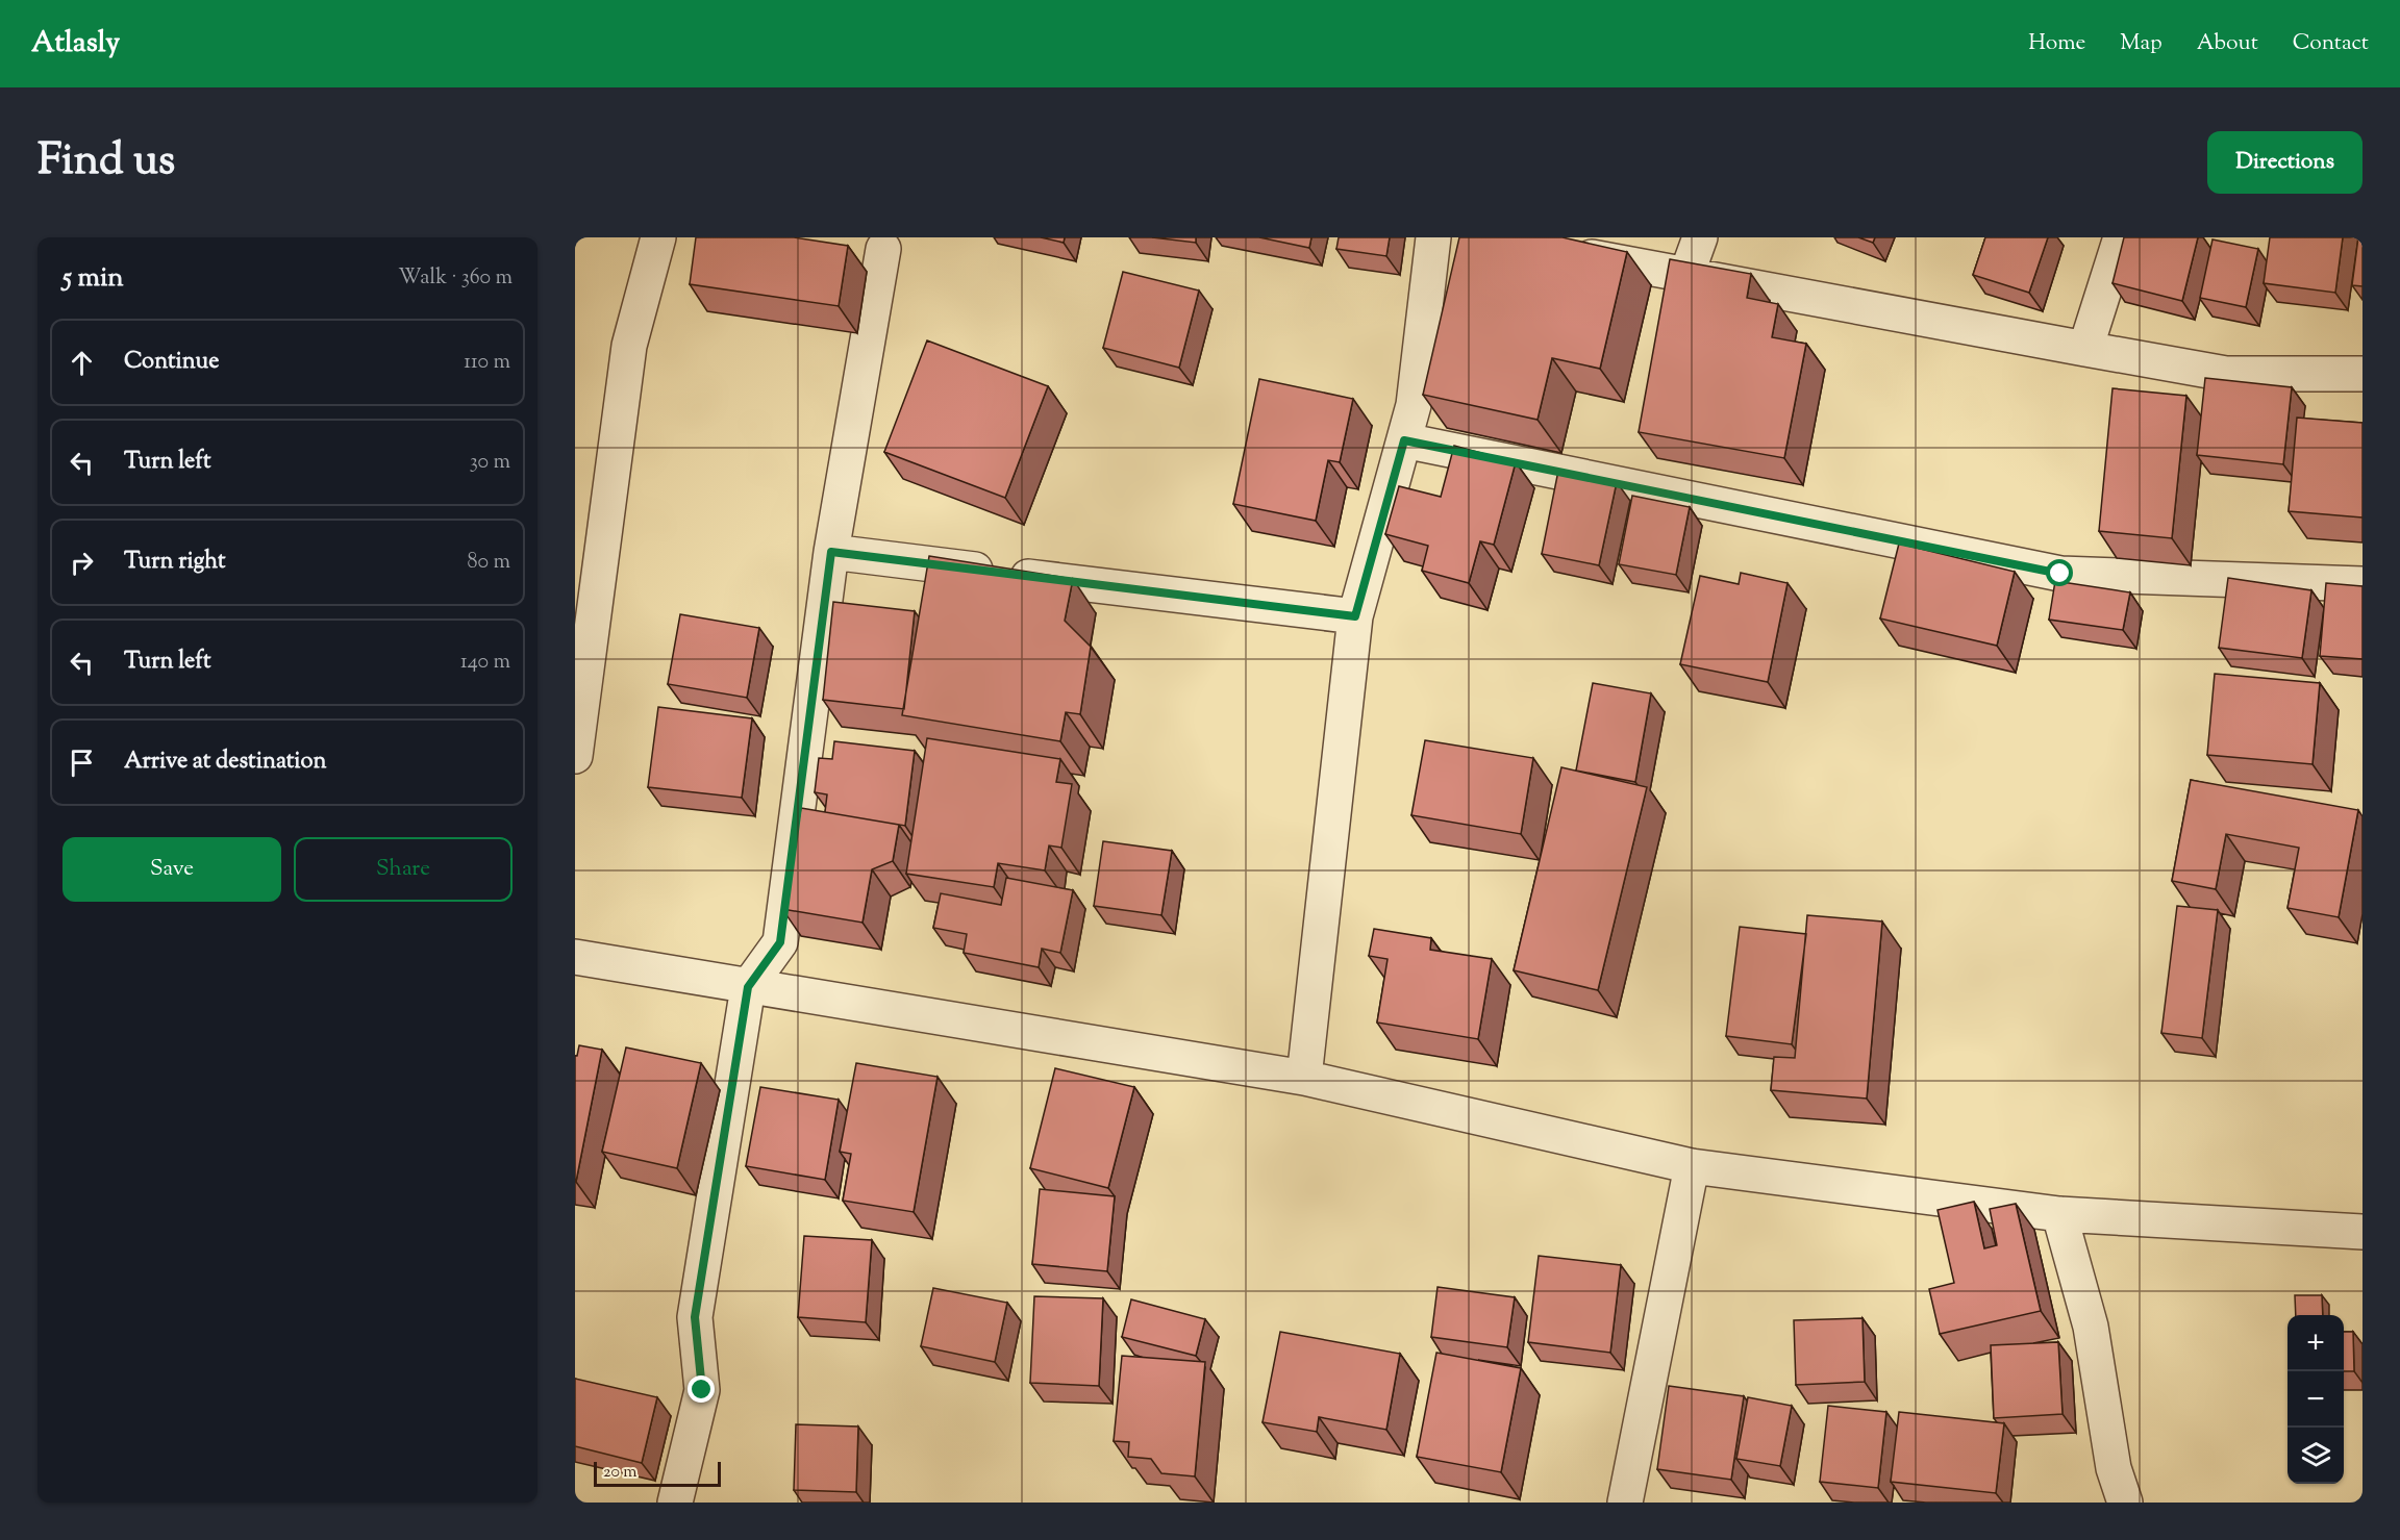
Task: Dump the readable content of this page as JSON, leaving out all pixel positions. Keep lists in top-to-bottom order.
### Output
{
  "scale_bar": "20 m",
  "page": {
    "header": "Atlasly",
    "nav": [
      "Home",
      "Map",
      "About",
      "Contact"
    ],
    "title": "Find us",
    "buttons": [
      "Directions",
      ["Save", "Share"]
    ],
    "heading": ["5 min", "Walk · 360 m"],
    "list": [
      ["Continue", "110 m"],
      ["Turn left", "30 m"],
      ["Turn right", "80 m"],
      ["Turn left", "140 m"],
      "Arrive at destination"
    ],
    "map_buttons": ["+", "−"],
    "scale": "20 m"
  }
}
